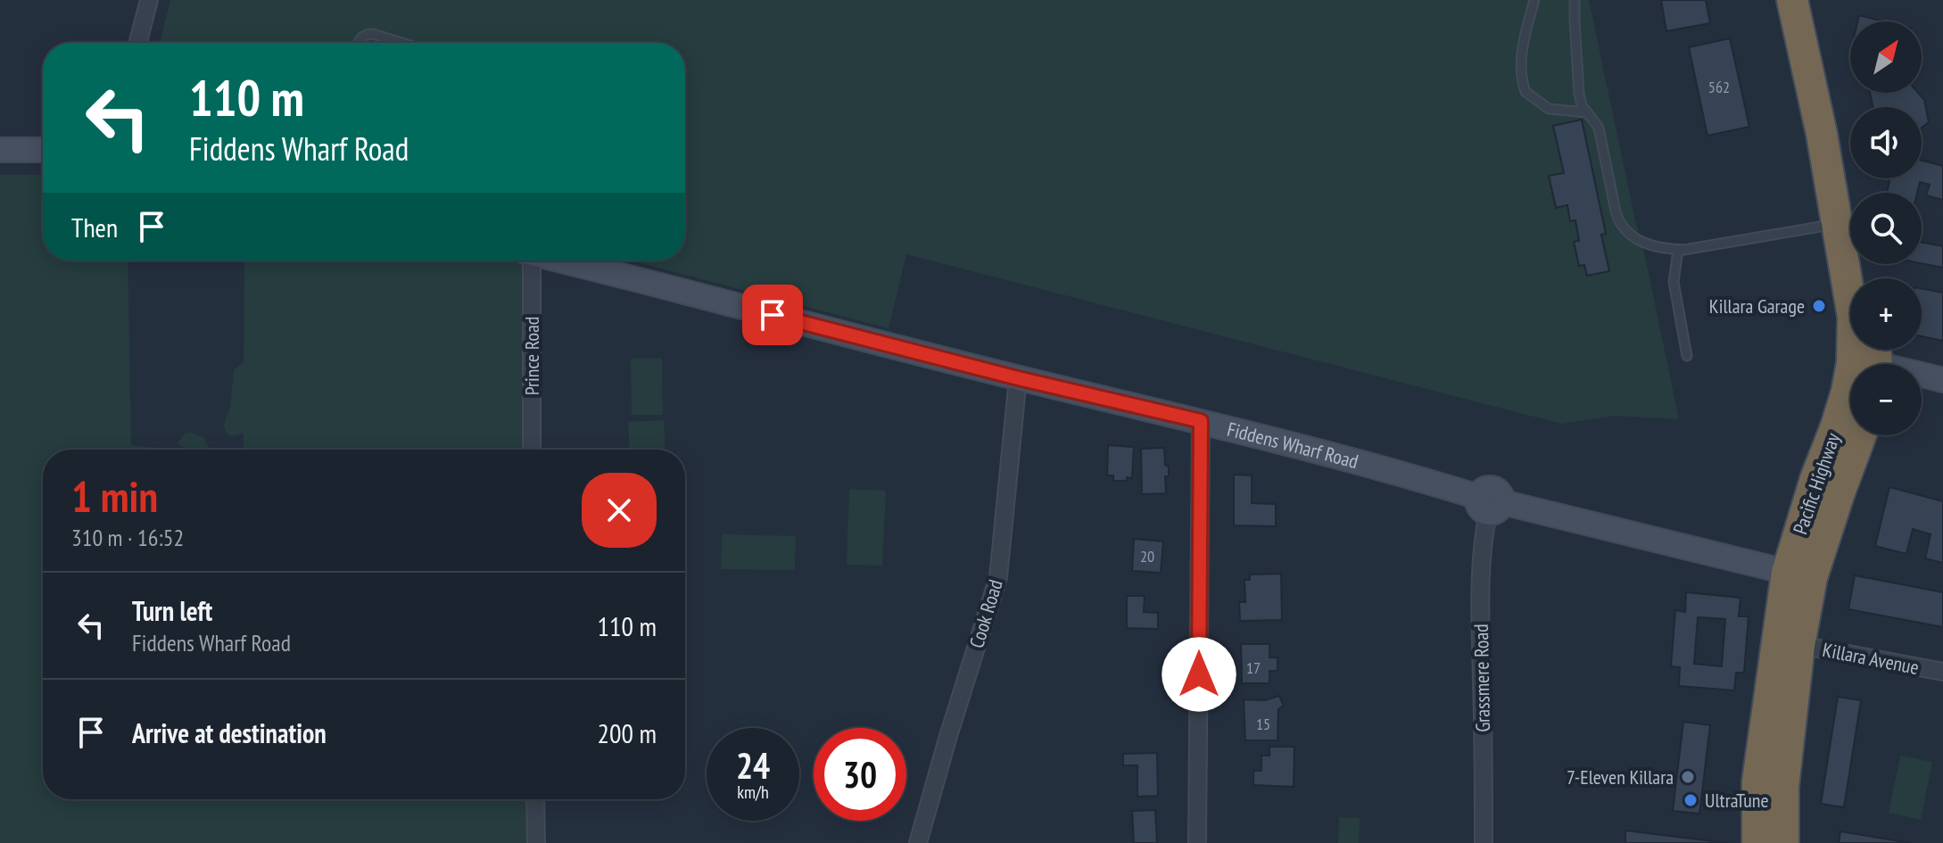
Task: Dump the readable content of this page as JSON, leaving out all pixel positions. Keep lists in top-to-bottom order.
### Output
{
  "streets": {
    "highway": ["Pacific Highway"],
    "street": [
      "Prince Road",
      "Fiddens Wharf Road",
      "Cook Road",
      "Killara Avenue",
      "Grassmere Road"
    ]
  },
  "crossings": [
    ["Fiddens Wharf Road", "Pacific Highway"],
    ["Fiddens Wharf Road", "Cook Road"],
    ["Fiddens Wharf Road", "Grassmere Road"],
    ["Pacific Highway", "Killara Avenue"]
  ],
  "places": ["Killara Garage", "7-Eleven Killara", "UltraTune"],
  "house_numbers": [
    "562",
    "20",
    "17",
    "15"
  ],
  "north": "top right",
  "page": {
    "map_buttons": ["+", "−"],
    "turn": ["110 m", "Fiddens Wharf Road"],
    "then": "Then",
    "heading": ["1 min", "310 m · 16:52"],
    "list": [
      {
        "name": "Turn left",
        "note": "Fiddens Wharf Road",
        "value": "110 m"
      },
      {
        "name": "Arrive at destination",
        "value": "200 m"
      }
    ],
    "speed": "24 km/h",
    "limit": "30"
  }
}
